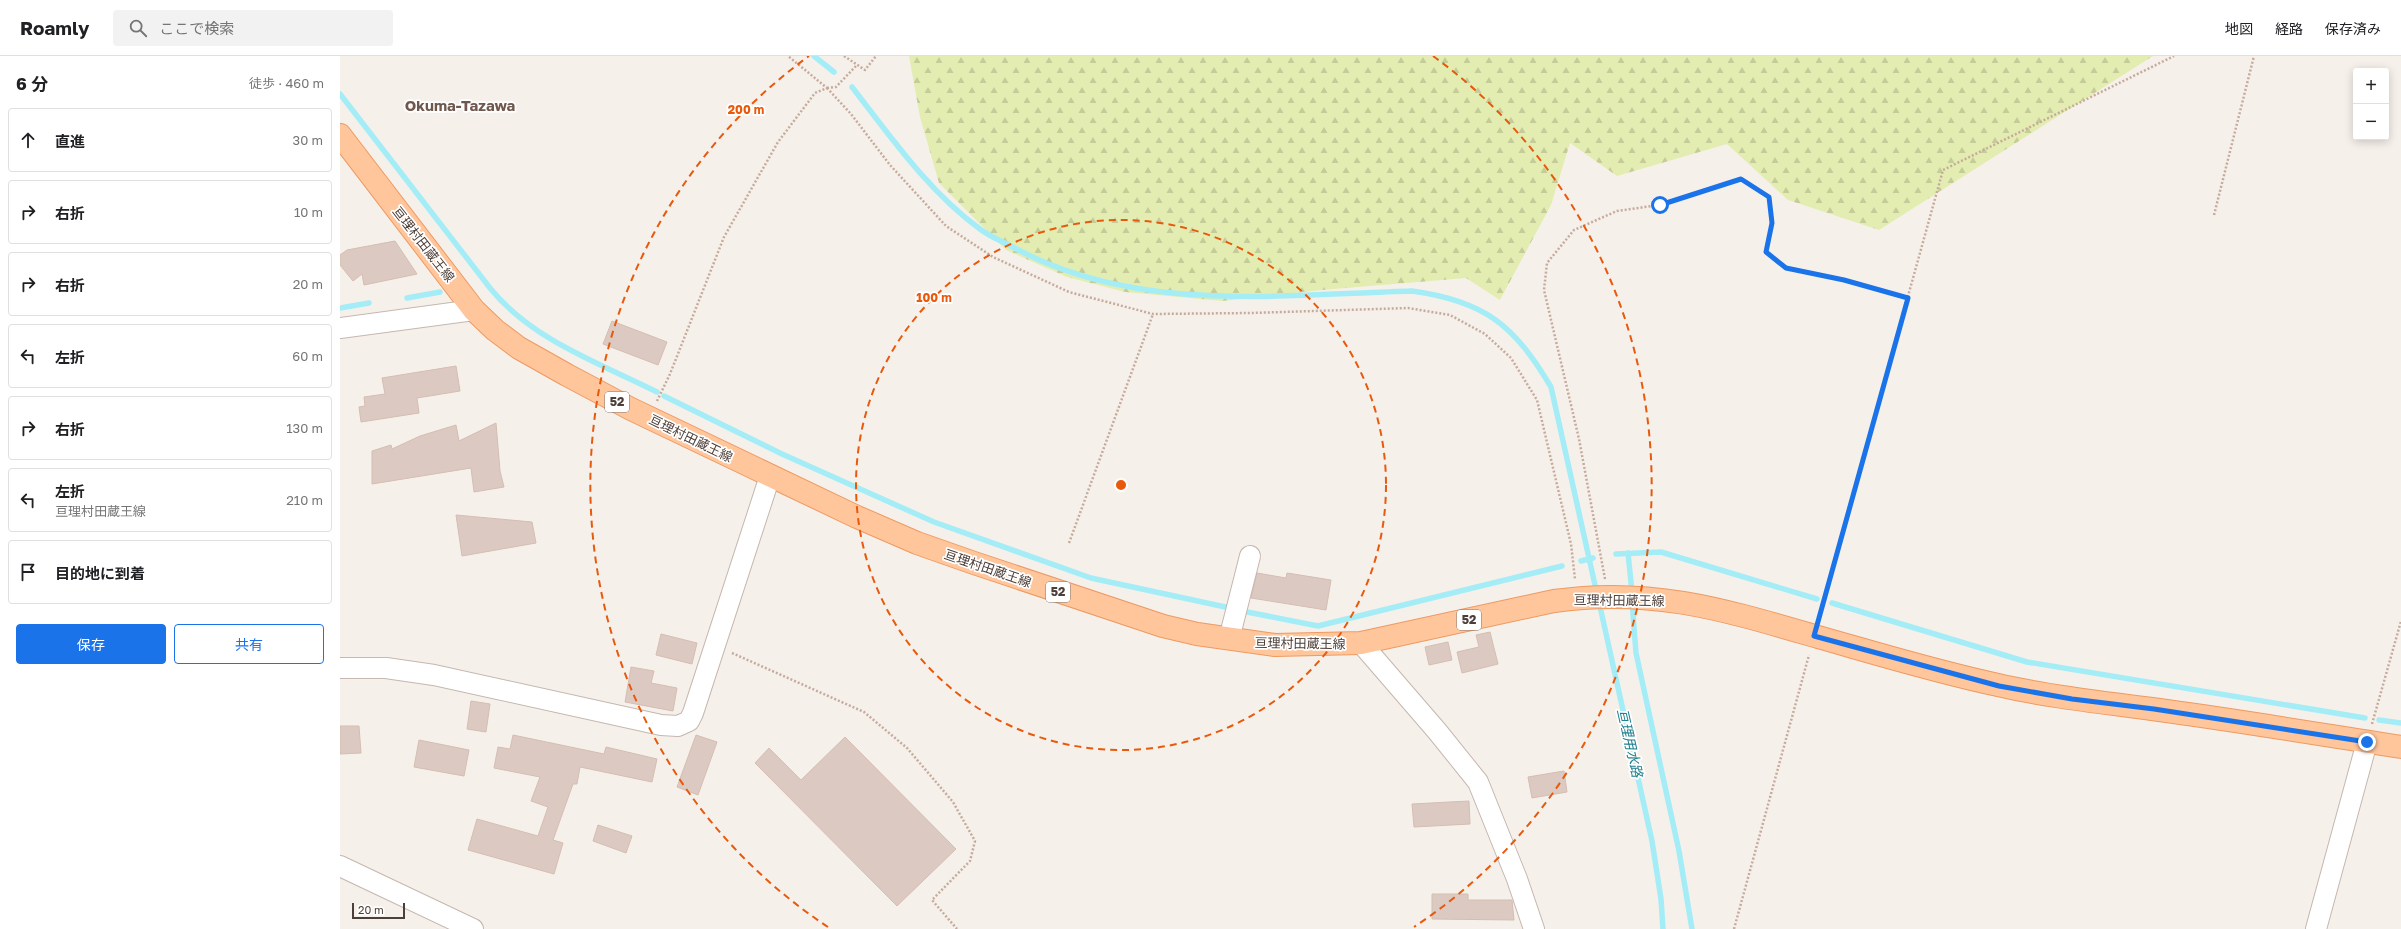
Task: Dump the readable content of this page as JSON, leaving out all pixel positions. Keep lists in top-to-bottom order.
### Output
{
  "streets": {
    "main road": ["亘理村田蔵王線", "52"]
  },
  "districts": ["Okuma-Tazawa"],
  "water": ["亘理用水路"],
  "scale_bar": "20 m",
  "page": {
    "header": "Roamly",
    "search": "ここで検索",
    "nav": ["地図", "経路", "保存済み"],
    "heading": ["6 分", "徒歩 · 460 m"],
    "map_buttons": ["+", "−"],
    "list": [
      ["直進", "30 m"],
      ["右折", "10 m"],
      ["右折", "20 m"],
      ["左折", "60 m"],
      ["右折", "130 m"],
      ["左折", "亘理村田蔵王線", "210 m"],
      "目的地に到着"
    ],
    "buttons": ["保存", "共有"],
    "scale": "20 m"
  },
  "rings": ["200 m", "100 m"]
}
